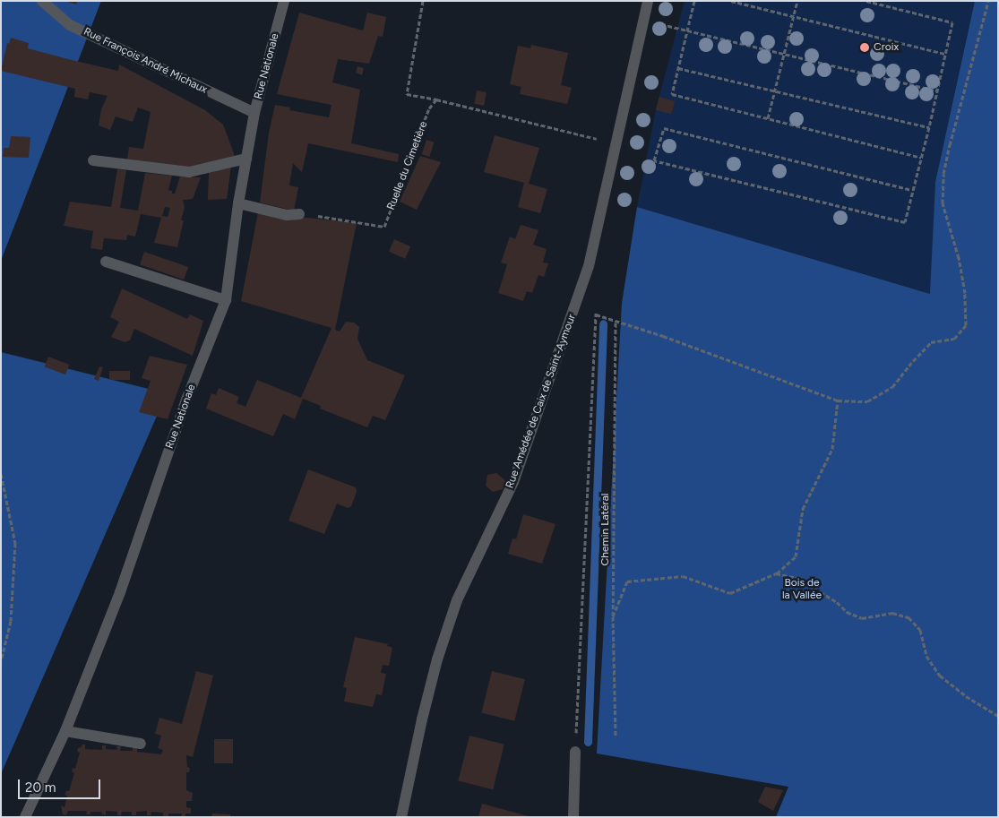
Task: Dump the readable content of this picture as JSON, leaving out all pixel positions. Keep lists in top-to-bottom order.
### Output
{
  "streets": {
    "street": ["Rue François André Michaux", "Rue Nationale", "Rue Amédée de Caix de Saint-Aymour"],
    "path": ["Ruelle du Cimetière", "Chemin Latéral"]
  },
  "crossings": [
    ["Rue François André Michaux", "Rue Nationale"]
  ],
  "parks": ["Bois de la Vallée"],
  "places": ["Croix"],
  "scale_bar": "20 m"
}
